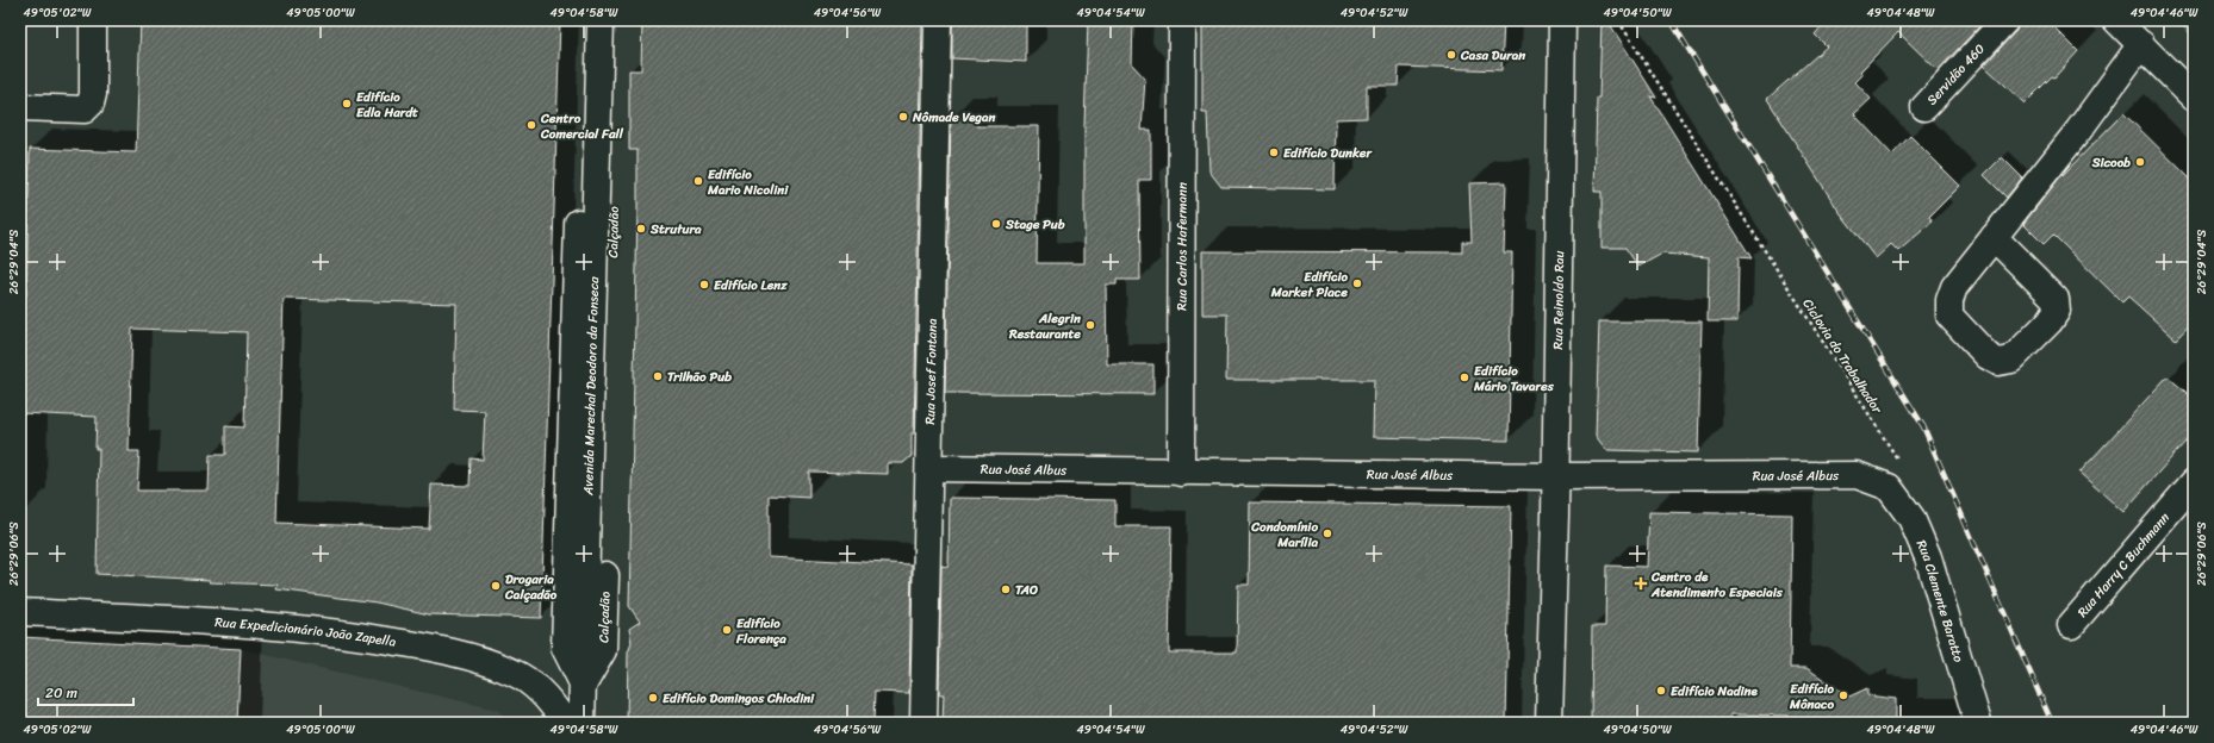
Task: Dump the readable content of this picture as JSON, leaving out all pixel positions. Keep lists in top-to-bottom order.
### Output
{
  "streets": {
    "main road": [
      "Servidão 460",
      "Calçadão",
      "Rua Carlos Hafermann",
      "Rua Reinoldo Rau",
      "Rua Josef Fontana",
      "Avenida Marechal Deodoro da Fonseca",
      "Rua José Albus",
      "Rua Harry C Buchmann",
      "Rua Clemente Baratto",
      "Rua Expedicionário João Zapella"
    ],
    "path": ["Ciclovia do Trabalhador"]
  },
  "crossings": [
    ["Calçadão", "Avenida Marechal Deodoro da Fonseca"],
    ["Rua Carlos Hafermann", "Rua José Albus"],
    ["Rua Reinoldo Rau", "Rua José Albus"],
    ["Rua Josef Fontana", "Rua José Albus"],
    ["Rua José Albus", "Rua Clemente Baratto"]
  ],
  "places": {
    "other": [
      "Casa Duran",
      "Edifício Edla Hardt",
      "Nômade Vegan",
      "Centro Comercial Fall",
      "Edifício Dunker",
      "Sicoob",
      "Edifício Mario Nicolini",
      "Stage Pub",
      "Strutura",
      "Edifício Market Place",
      "Edifício Lenz",
      "Alegrin Restaurante",
      "Trilhão Pub",
      "Edifício Mário Tavares",
      "Condomínio Marília",
      "Drogaria Calçadão",
      "TAO",
      "Edifício Florença",
      "Edifício Nadine",
      "Edifício Mônaco",
      "Edifício Domingos Chiodini"
    ],
    "health": ["Centro de Atendimento Especiais"]
  },
  "scale_bar": "20 m",
  "coordinates": [
    "49°05'02\"W",
    "49°05'00\"W",
    "49°04'58\"W",
    "49°04'56\"W",
    "49°04'54\"W",
    "49°04'52\"W",
    "49°04'50\"W",
    "49°04'48\"W",
    "49°04'46\"W",
    "26°29'04\"S",
    "26°29'06\"S"
  ]
}
